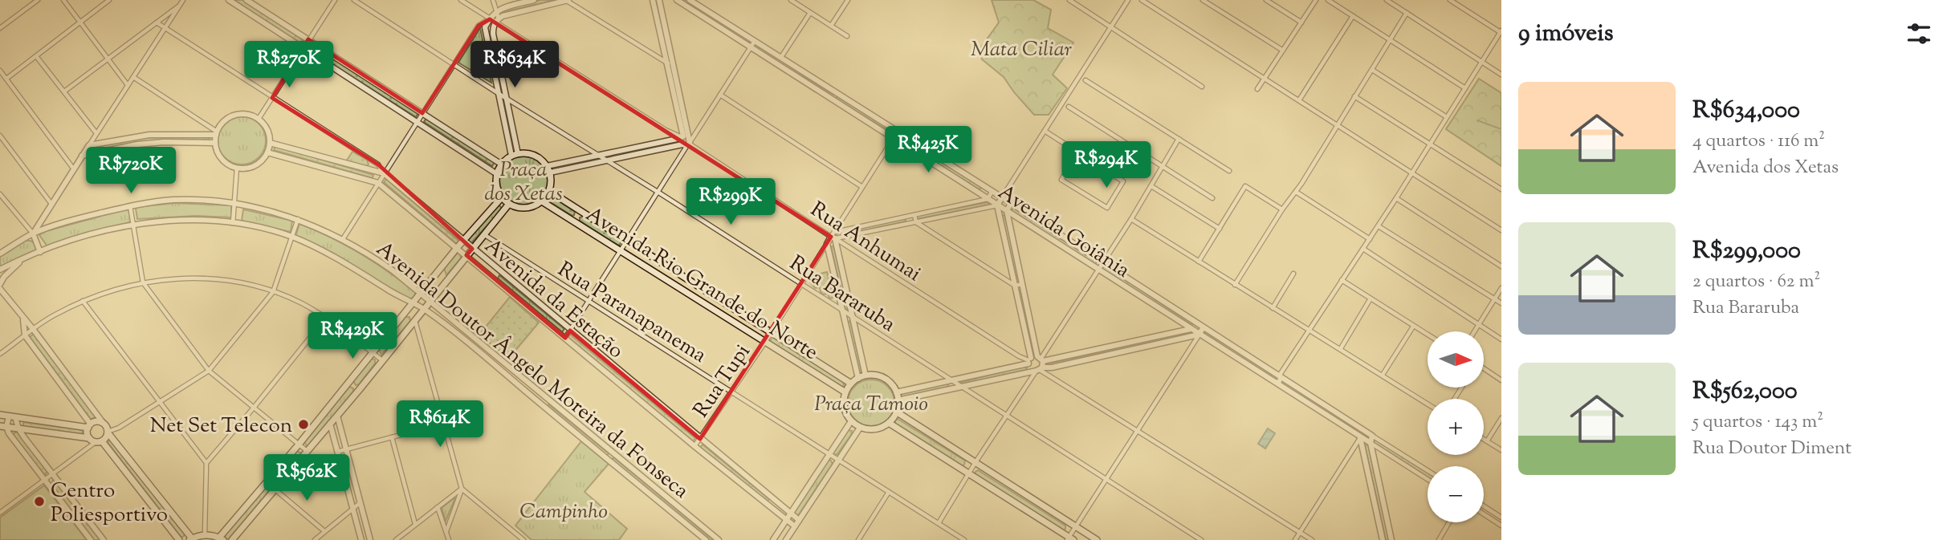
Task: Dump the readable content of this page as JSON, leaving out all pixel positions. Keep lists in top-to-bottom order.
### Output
{
  "streets": {
    "main road": ["Avenida Rio Grande do Norte"],
    "street": [
      "Avenida Goiânia",
      "Rua Anhumai",
      "Rua Bararuba",
      "Avenida da Estação",
      "Rua Paranapanema",
      "Avenida Doutor Ângelo Moreira da Fonseca",
      "Rua Tupi"
    ]
  },
  "crossings": [
    ["Avenida Goiânia", "Rua Tupi"],
    ["Rua Anhumai", "Rua Tupi"],
    ["Avenida Rio Grande do Norte", "Rua Tupi"],
    ["Rua Bararuba", "Rua Tupi"],
    ["Avenida da Estação", "Rua Tupi"],
    ["Rua Paranapanema", "Rua Tupi"]
  ],
  "parks": [
    "Mata Ciliar",
    "Praça dos Xetas",
    "Praça Tamoio",
    "Campinho"
  ],
  "places": ["Net Set Telecon", "Centro Poliesportivo"],
  "north": "right",
  "page": {
    "heading": "9 imóveis",
    "price": [
      "R$270K",
      "R$634K",
      "R$425K",
      "R$294K",
      "R$720K",
      "R$299K",
      "R$429K",
      "R$614K",
      "R$562K"
    ],
    "list": [
      {
        "name": "R$634,000",
        "note": "4 quartos · 116 m² · Avenida dos Xetas"
      },
      {
        "name": "R$299,000",
        "note": "2 quartos · 62 m² · Rua Bararuba"
      },
      {
        "name": "R$562,000",
        "note": "5 quartos · 143 m² · Rua Doutor Diment"
      }
    ],
    "map_buttons": ["+", "−"]
  }
}
